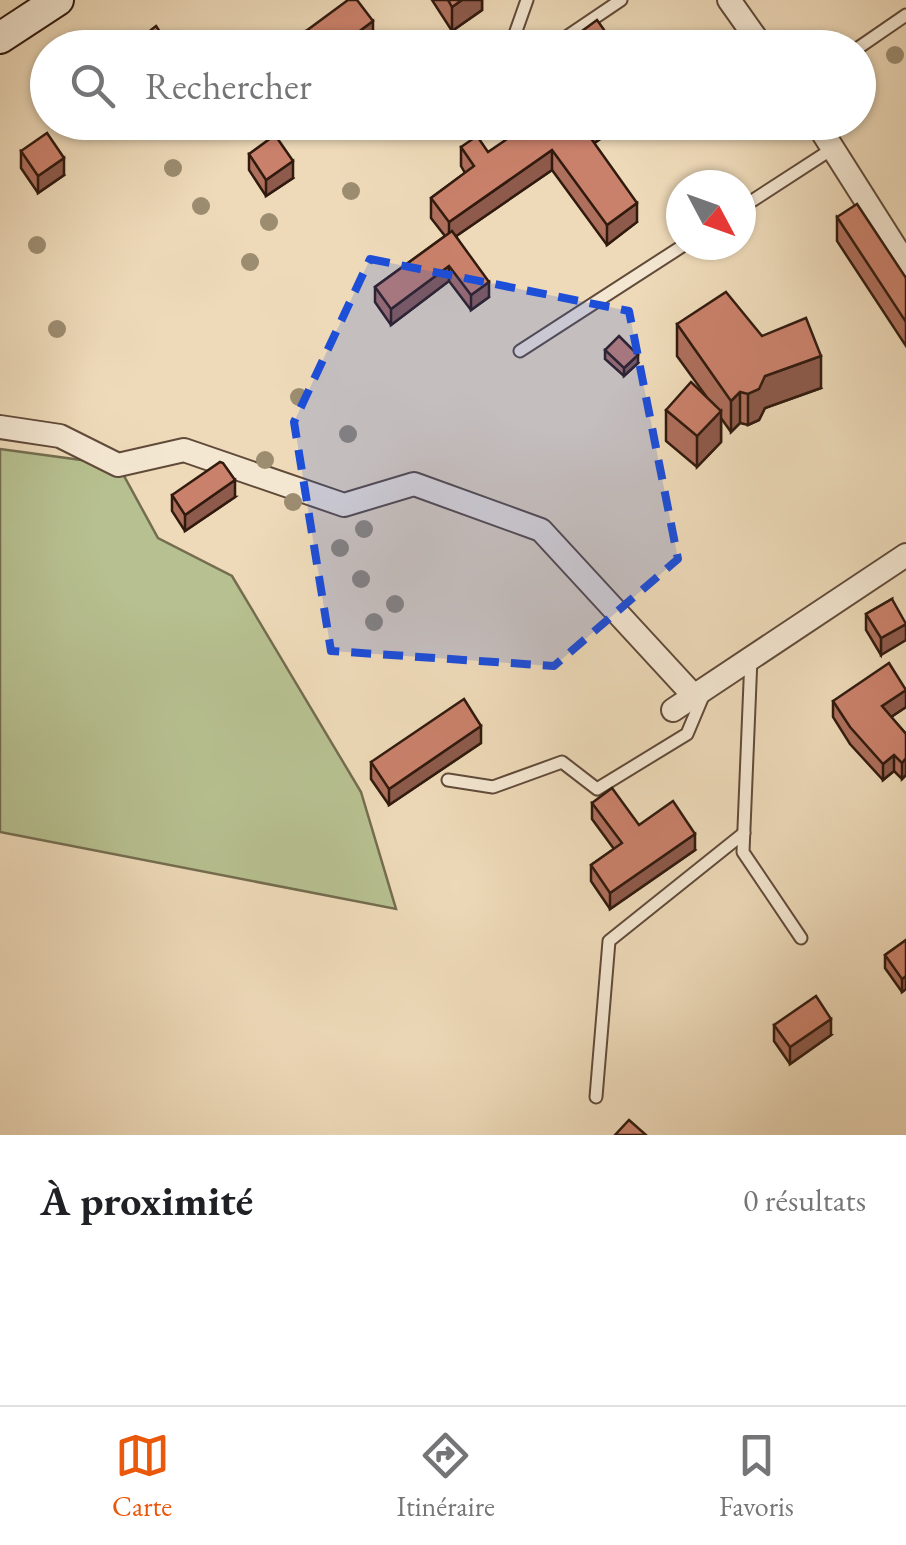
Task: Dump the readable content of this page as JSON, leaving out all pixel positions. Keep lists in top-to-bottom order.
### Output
{
  "north": "bottom right",
  "page": {
    "search": "Rechercher",
    "heading": ["À proximité", "0 résultats"],
    "nav": ["Carte", "Itinéraire", "Favoris"]
  }
}
